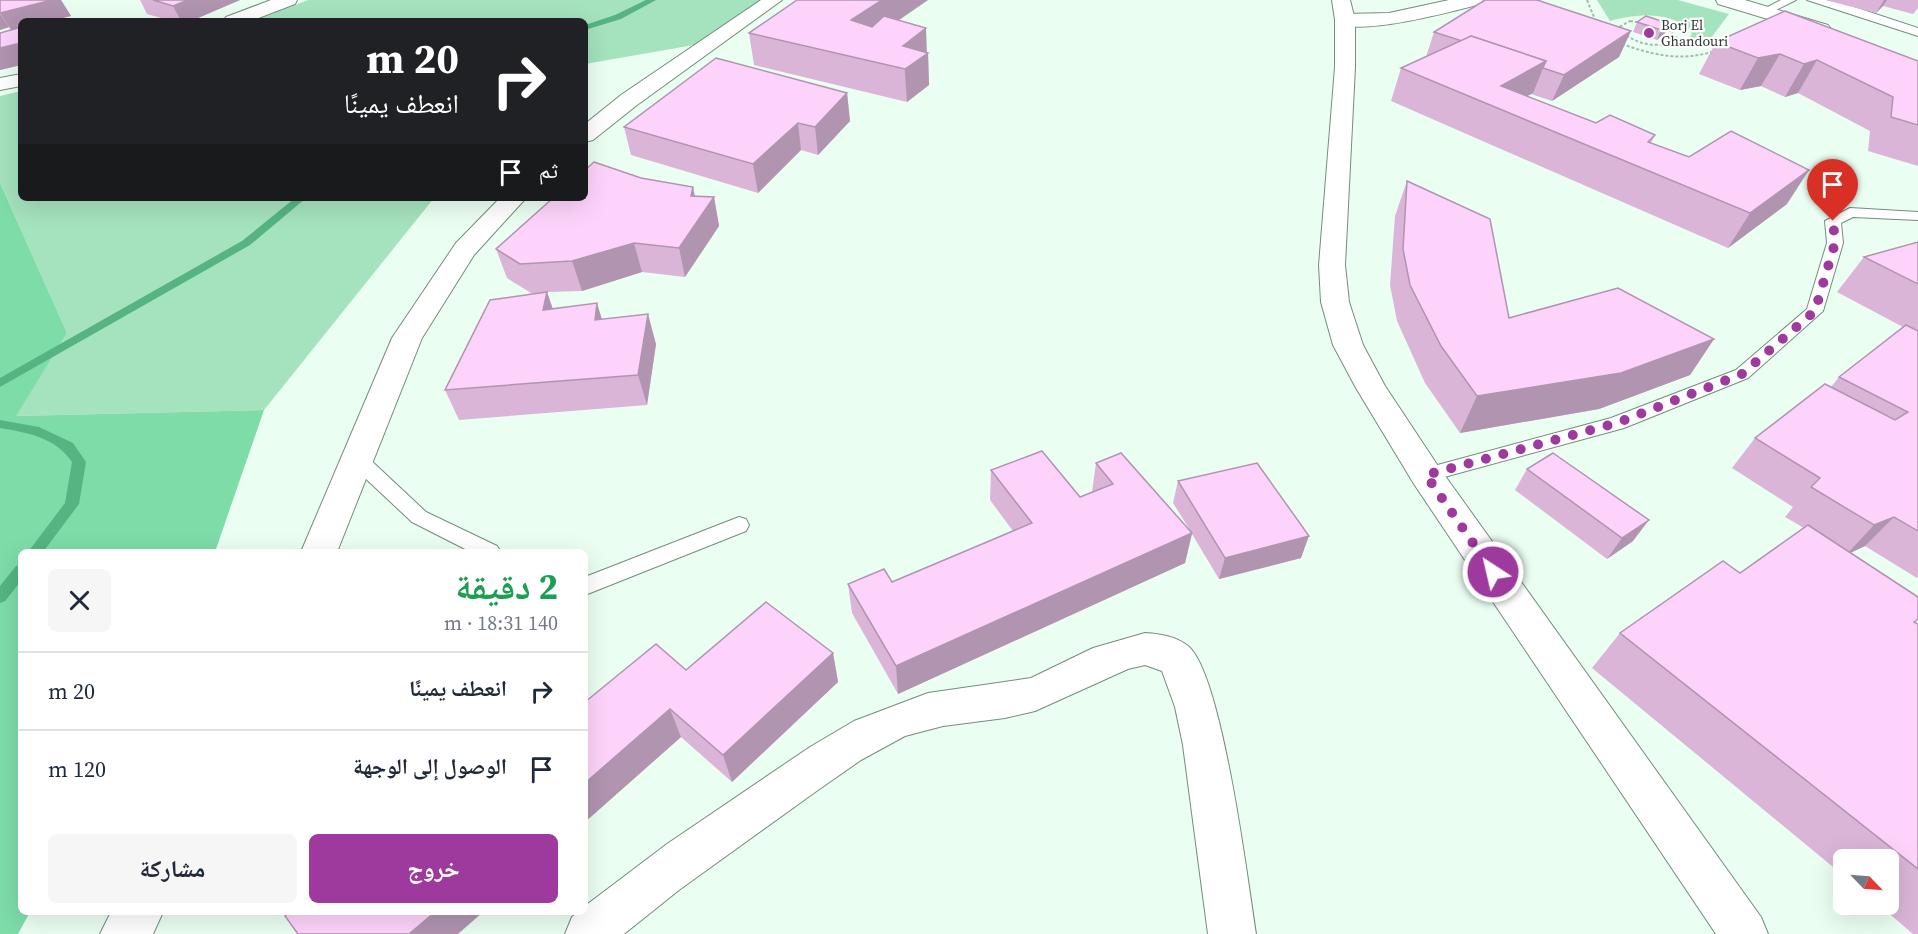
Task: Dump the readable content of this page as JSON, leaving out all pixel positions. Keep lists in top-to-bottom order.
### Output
{
  "places": ["Borj El Ghandouri"],
  "north": "bottom right",
  "page": {
    "turn": ["20 m", "انعطف يمينًا"],
    "then": "ثم",
    "heading": ["2 دقيقة", "140 m · 18:31"],
    "list": [
      {
        "name": "انعطف يمينًا",
        "value": "20 m"
      },
      {
        "name": "الوصول إلى الوجهة",
        "value": "120 m"
      }
    ],
    "buttons": ["خروج", "مشاركة"]
  }
}
